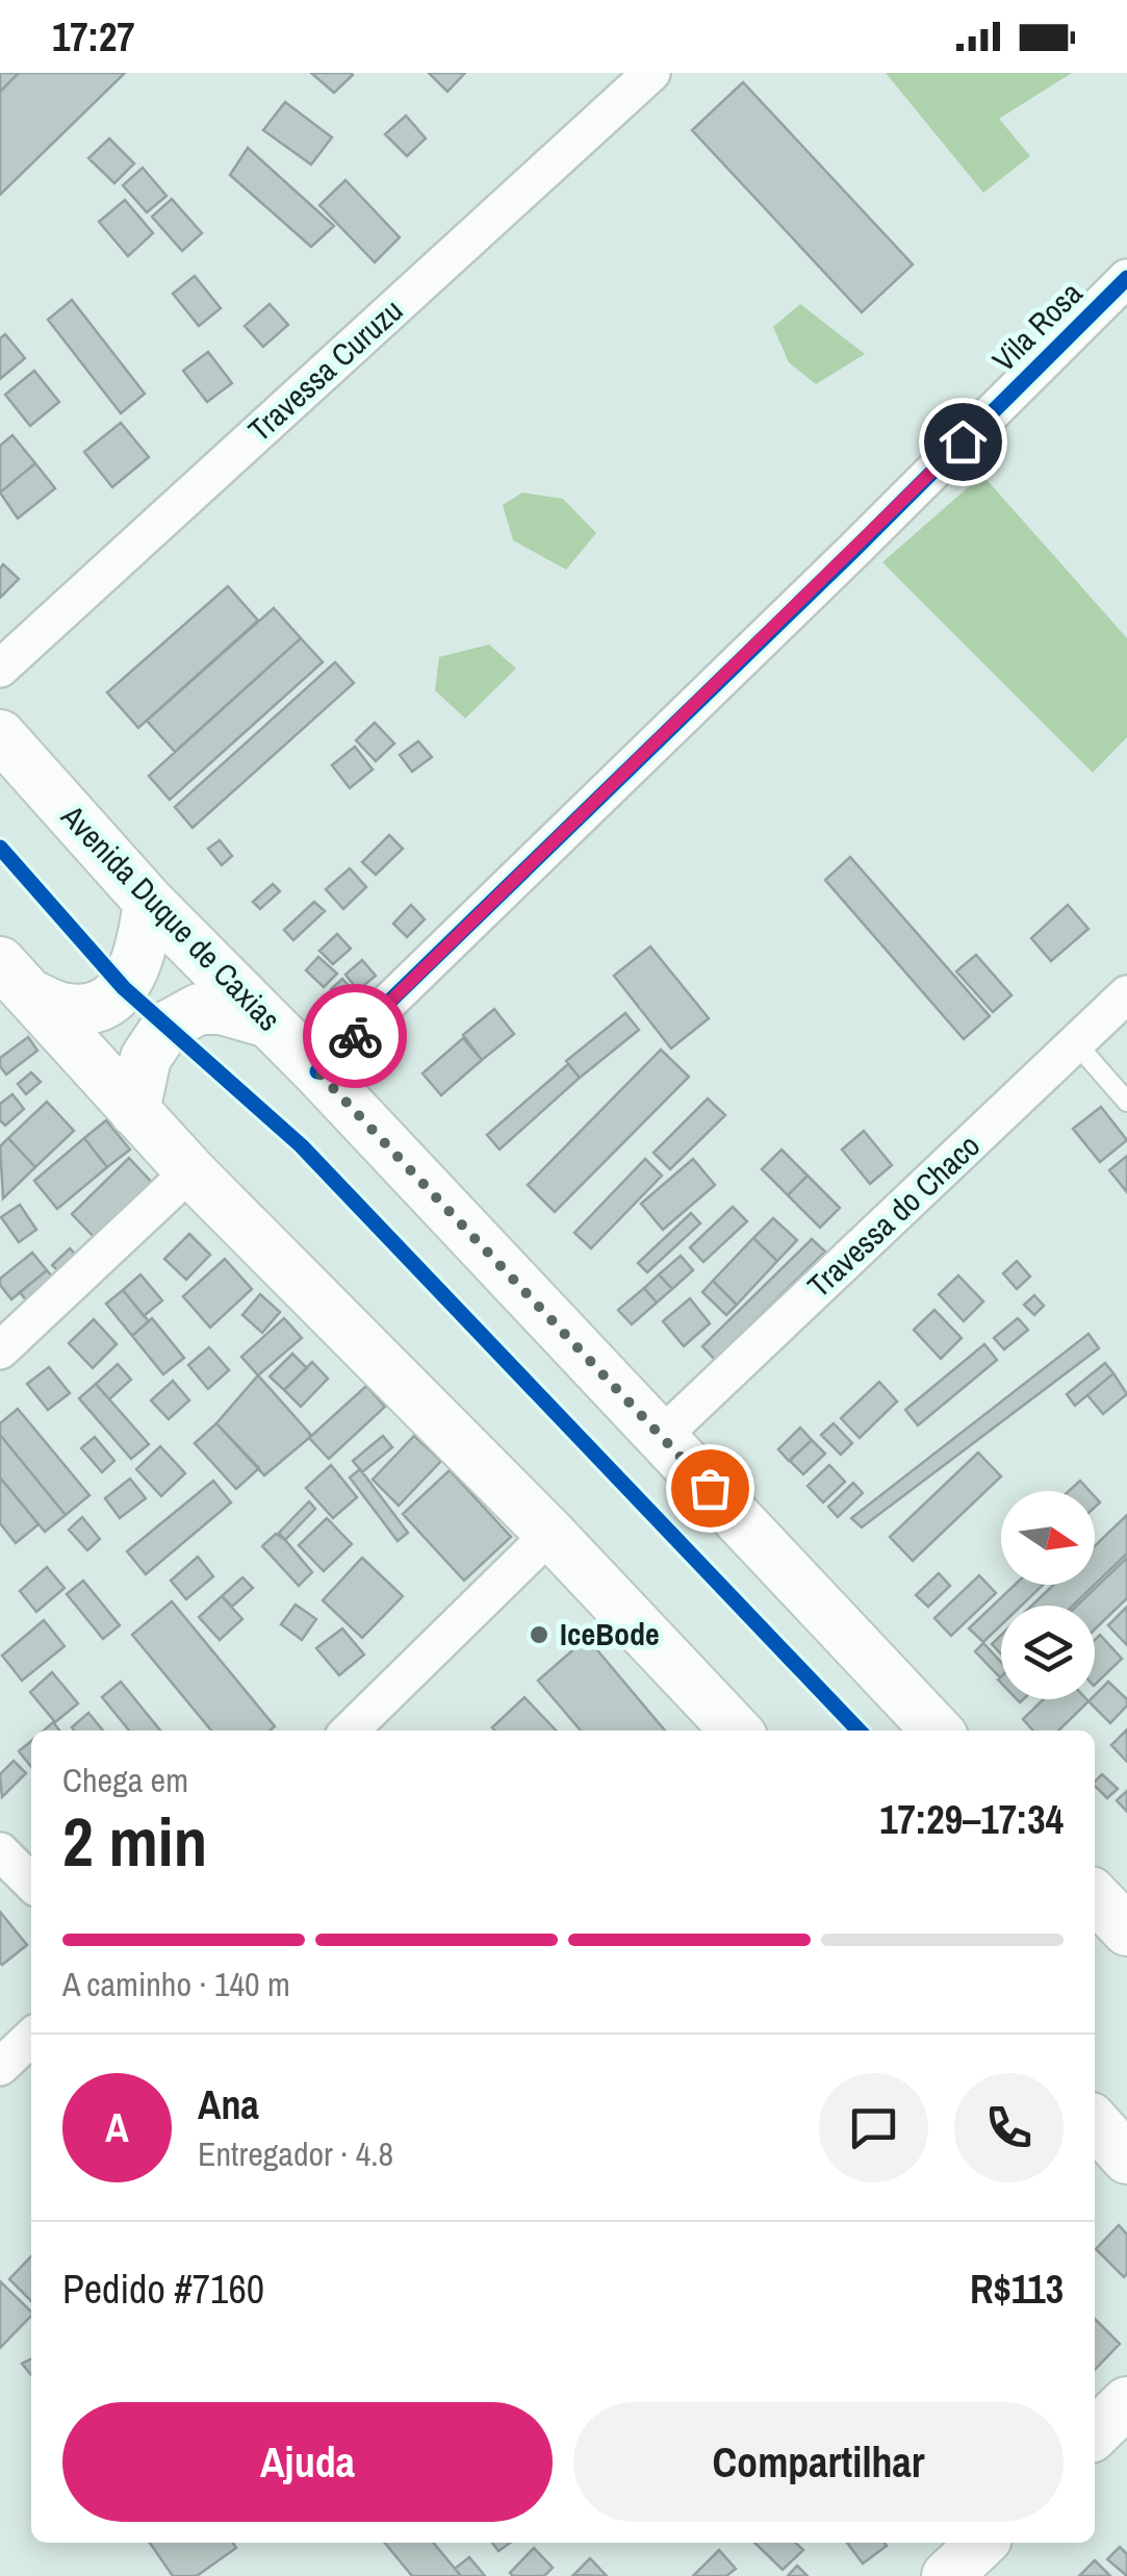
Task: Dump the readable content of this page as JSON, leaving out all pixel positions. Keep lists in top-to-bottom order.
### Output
{
  "streets": {
    "main road": ["Avenida Duque de Caxias"],
    "street": ["Vila Rosa", "Travessa Curuzu", "Travessa do Chaco"]
  },
  "crossings": [
    ["Vila Rosa", "Avenida Duque de Caxias"],
    ["Avenida Duque de Caxias", "Travessa do Chaco"]
  ],
  "places": ["IceBode"],
  "north": "right",
  "page": {
    "status": "17:27",
    "heading": ["2 min", "Chega em", "17:29–17:34"],
    "panel": [
      "Ana",
      "Entregador · 4.8",
      "Pedido #7160",
      "R$113"
    ],
    "bar": "A caminho · 140 m",
    "round": "A",
    "buttons": ["Ajuda", "Compartilhar"]
  }
}
